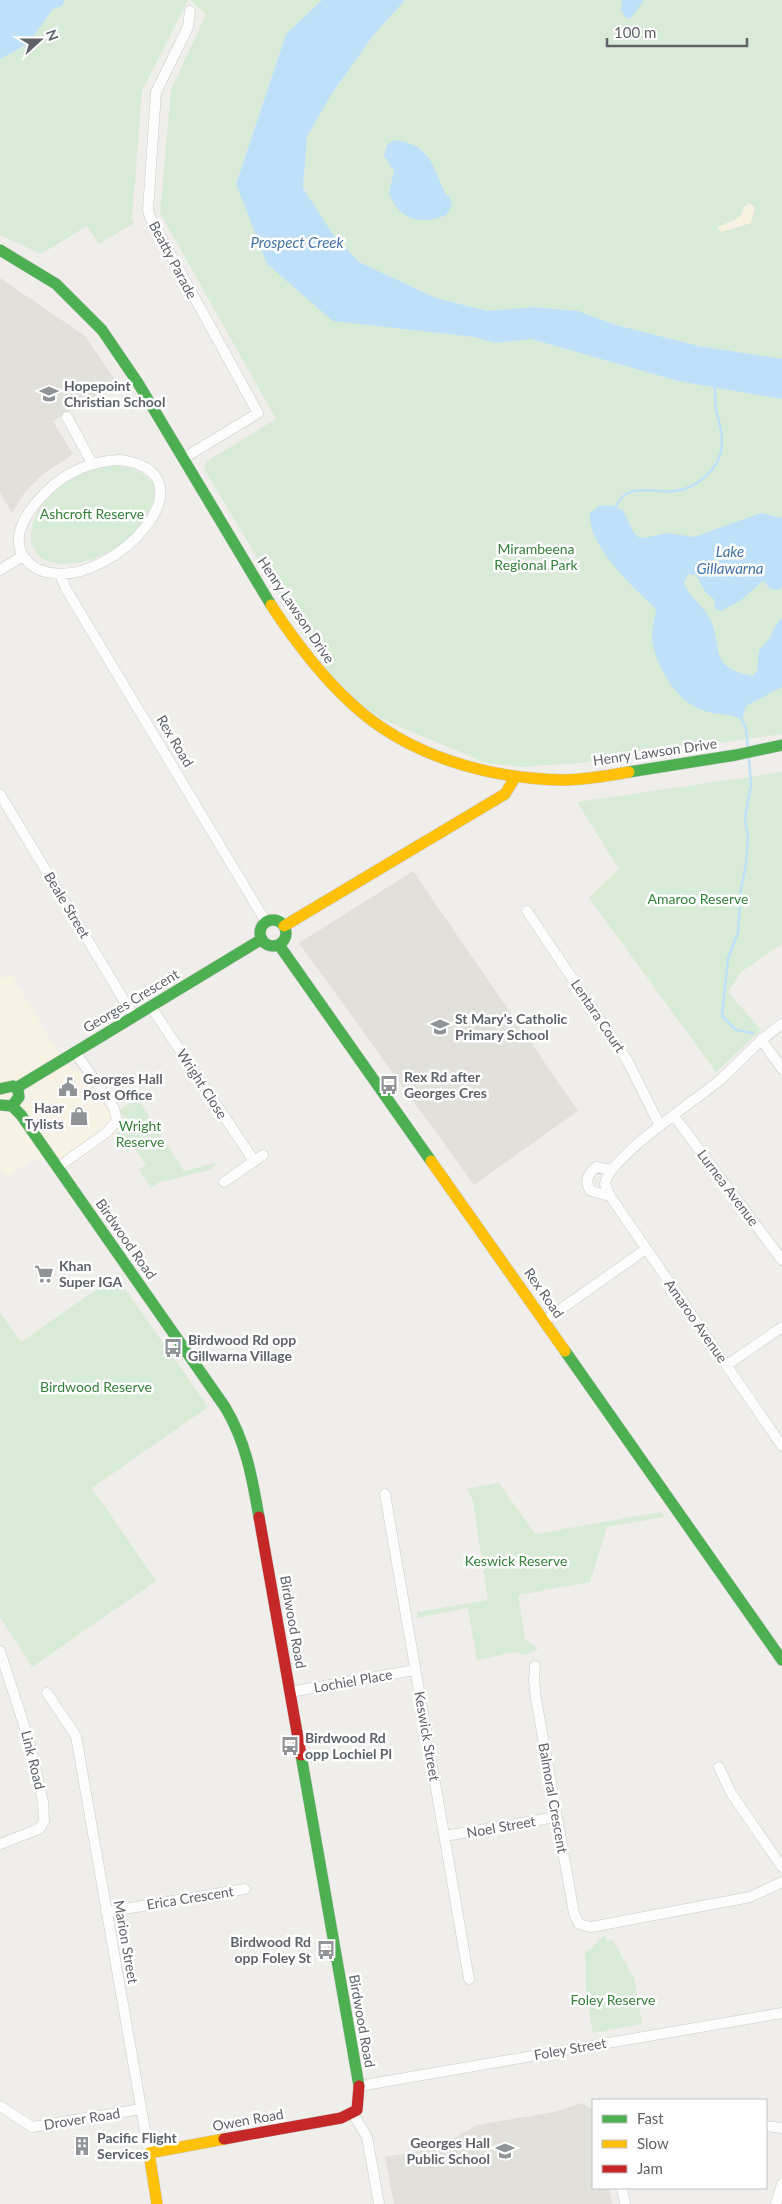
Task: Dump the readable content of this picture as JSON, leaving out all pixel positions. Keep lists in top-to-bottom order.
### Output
{
  "streets": {
    "main road": [
      "Henry Lawson Drive",
      "Rex Road",
      "Georges Crescent",
      "Birdwood Road",
      "Marion Street",
      "Owen Road"
    ],
    "street": [
      "Beatty Parade",
      "Beale Street",
      "Lentara Court",
      "Wright Close",
      "Lurnea Avenue",
      "Amaroo Avenue",
      "Lochiel Place",
      "Keswick Street",
      "Link Road",
      "Balmoral Crescent",
      "Noel Street",
      "Erica Crescent",
      "Foley Street",
      "Drover Road"
    ]
  },
  "crossings": [
    ["Beatty Parade", "Henry Lawson Drive"],
    ["Rex Road", "Georges Crescent"],
    ["Beale Street", "Georges Crescent"],
    ["Georges Crescent", "Wright Close"],
    ["Birdwood Road", "Lochiel Place"],
    ["Birdwood Road", "Foley Street"],
    ["Birdwood Road", "Owen Road"],
    ["Lochiel Place", "Keswick Street"],
    ["Keswick Street", "Noel Street"],
    ["Balmoral Crescent", "Noel Street"],
    ["Erica Crescent", "Marion Street"],
    ["Marion Street", "Drover Road"],
    ["Marion Street", "Owen Road"]
  ],
  "water": ["Prospect Creek", "Lake Gillawarna"],
  "parks": [
    "Ashcroft Reserve",
    "Mirambeena Regional Park",
    "Amaroo Reserve",
    "Wright Reserve",
    "Birdwood Reserve",
    "Keswick Reserve",
    "Foley Reserve"
  ],
  "places": {
    "school or university": ["Hopepoint Christian School", "St Mary's Catholic Primary School", "Georges Hall Public School"],
    "bus stop": [
      "Rex Rd after Georges Cres",
      "Birdwood Rd opp Gillwarna Village",
      "Birdwood Rd opp Lochiel Pl",
      "Birdwood Rd opp Foley St"
    ],
    "public building": ["Georges Hall Post Office"],
    "shop": ["Haar Tylists"],
    "supermarket": ["Khan Super IGA"],
    "building": ["Pacific Flight Services"]
  },
  "legend": ["Fast", "Slow", "Jam"],
  "scale_bar": "100 m",
  "north": "right"
}
